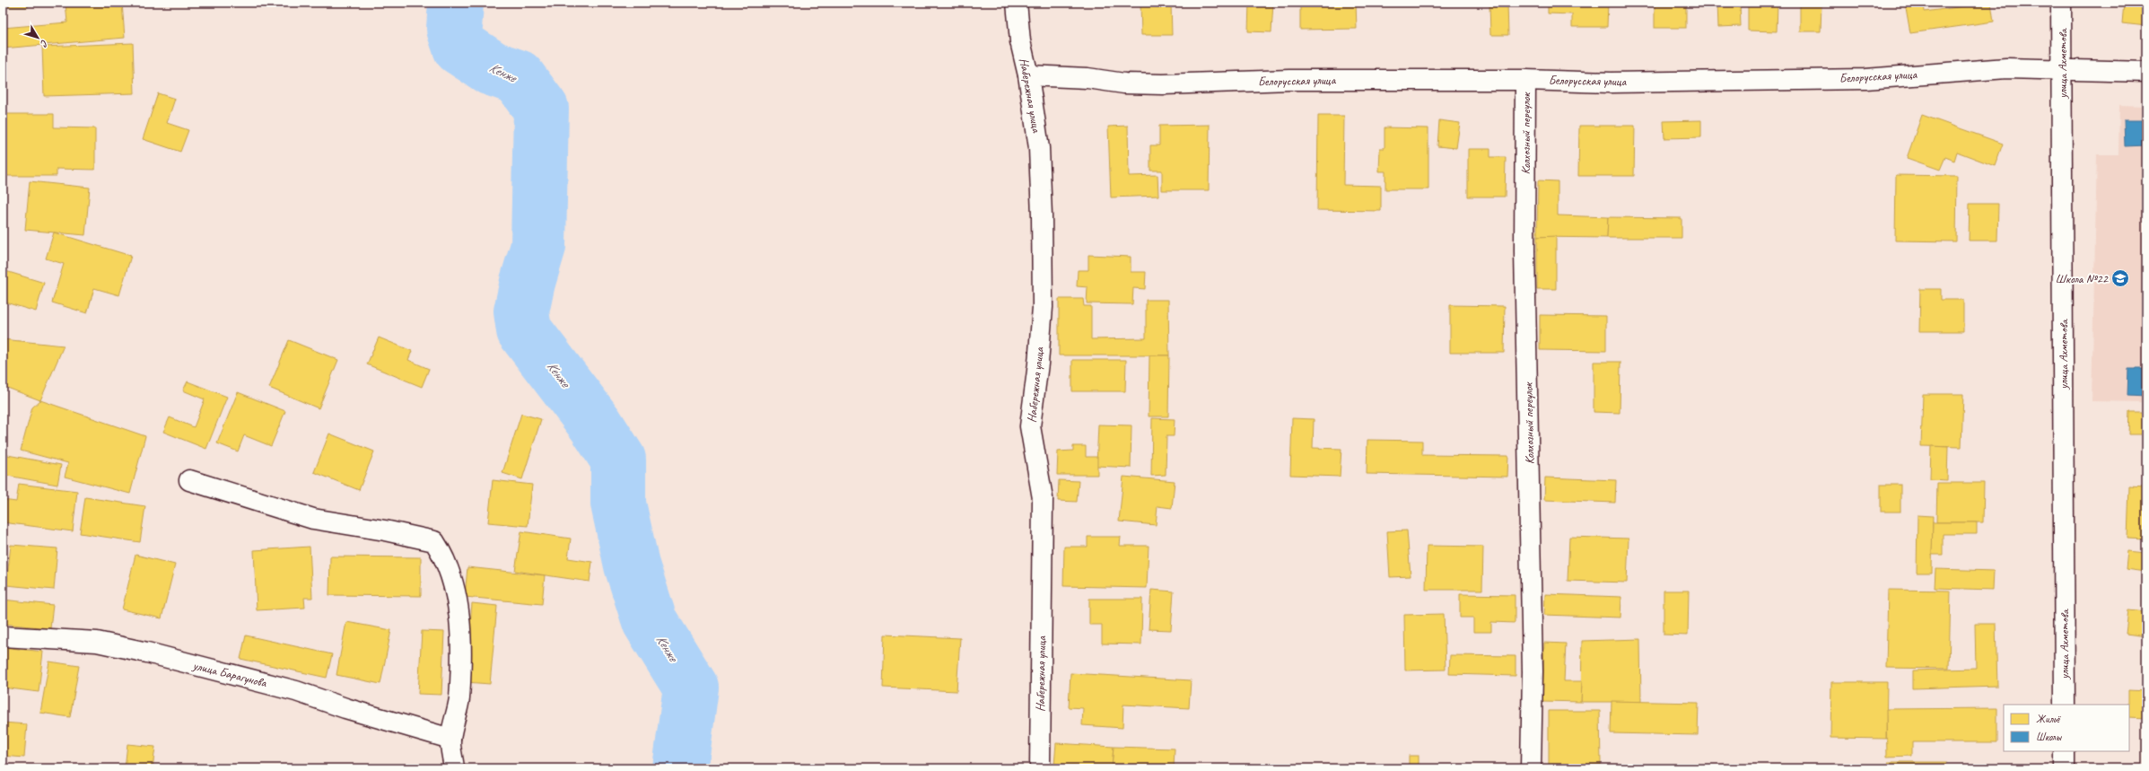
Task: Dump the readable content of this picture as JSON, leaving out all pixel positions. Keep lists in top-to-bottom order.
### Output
{
  "streets": {
    "street": [
      "улица Ахметова",
      "Белорусская улица",
      "Набережная улица",
      "Колхозный переулок",
      "улица Барагунова"
    ]
  },
  "crossings": [
    ["улица Ахметова", "Белорусская улица"],
    ["Белорусская улица", "Набережная улица"],
    ["Белорусская улица", "Колхозный переулок"]
  ],
  "water": ["Кенже"],
  "places": {
    "school or university": ["Школа №22"]
  },
  "legend": ["Жильё", "Школы"],
  "north": "bottom right"
}
